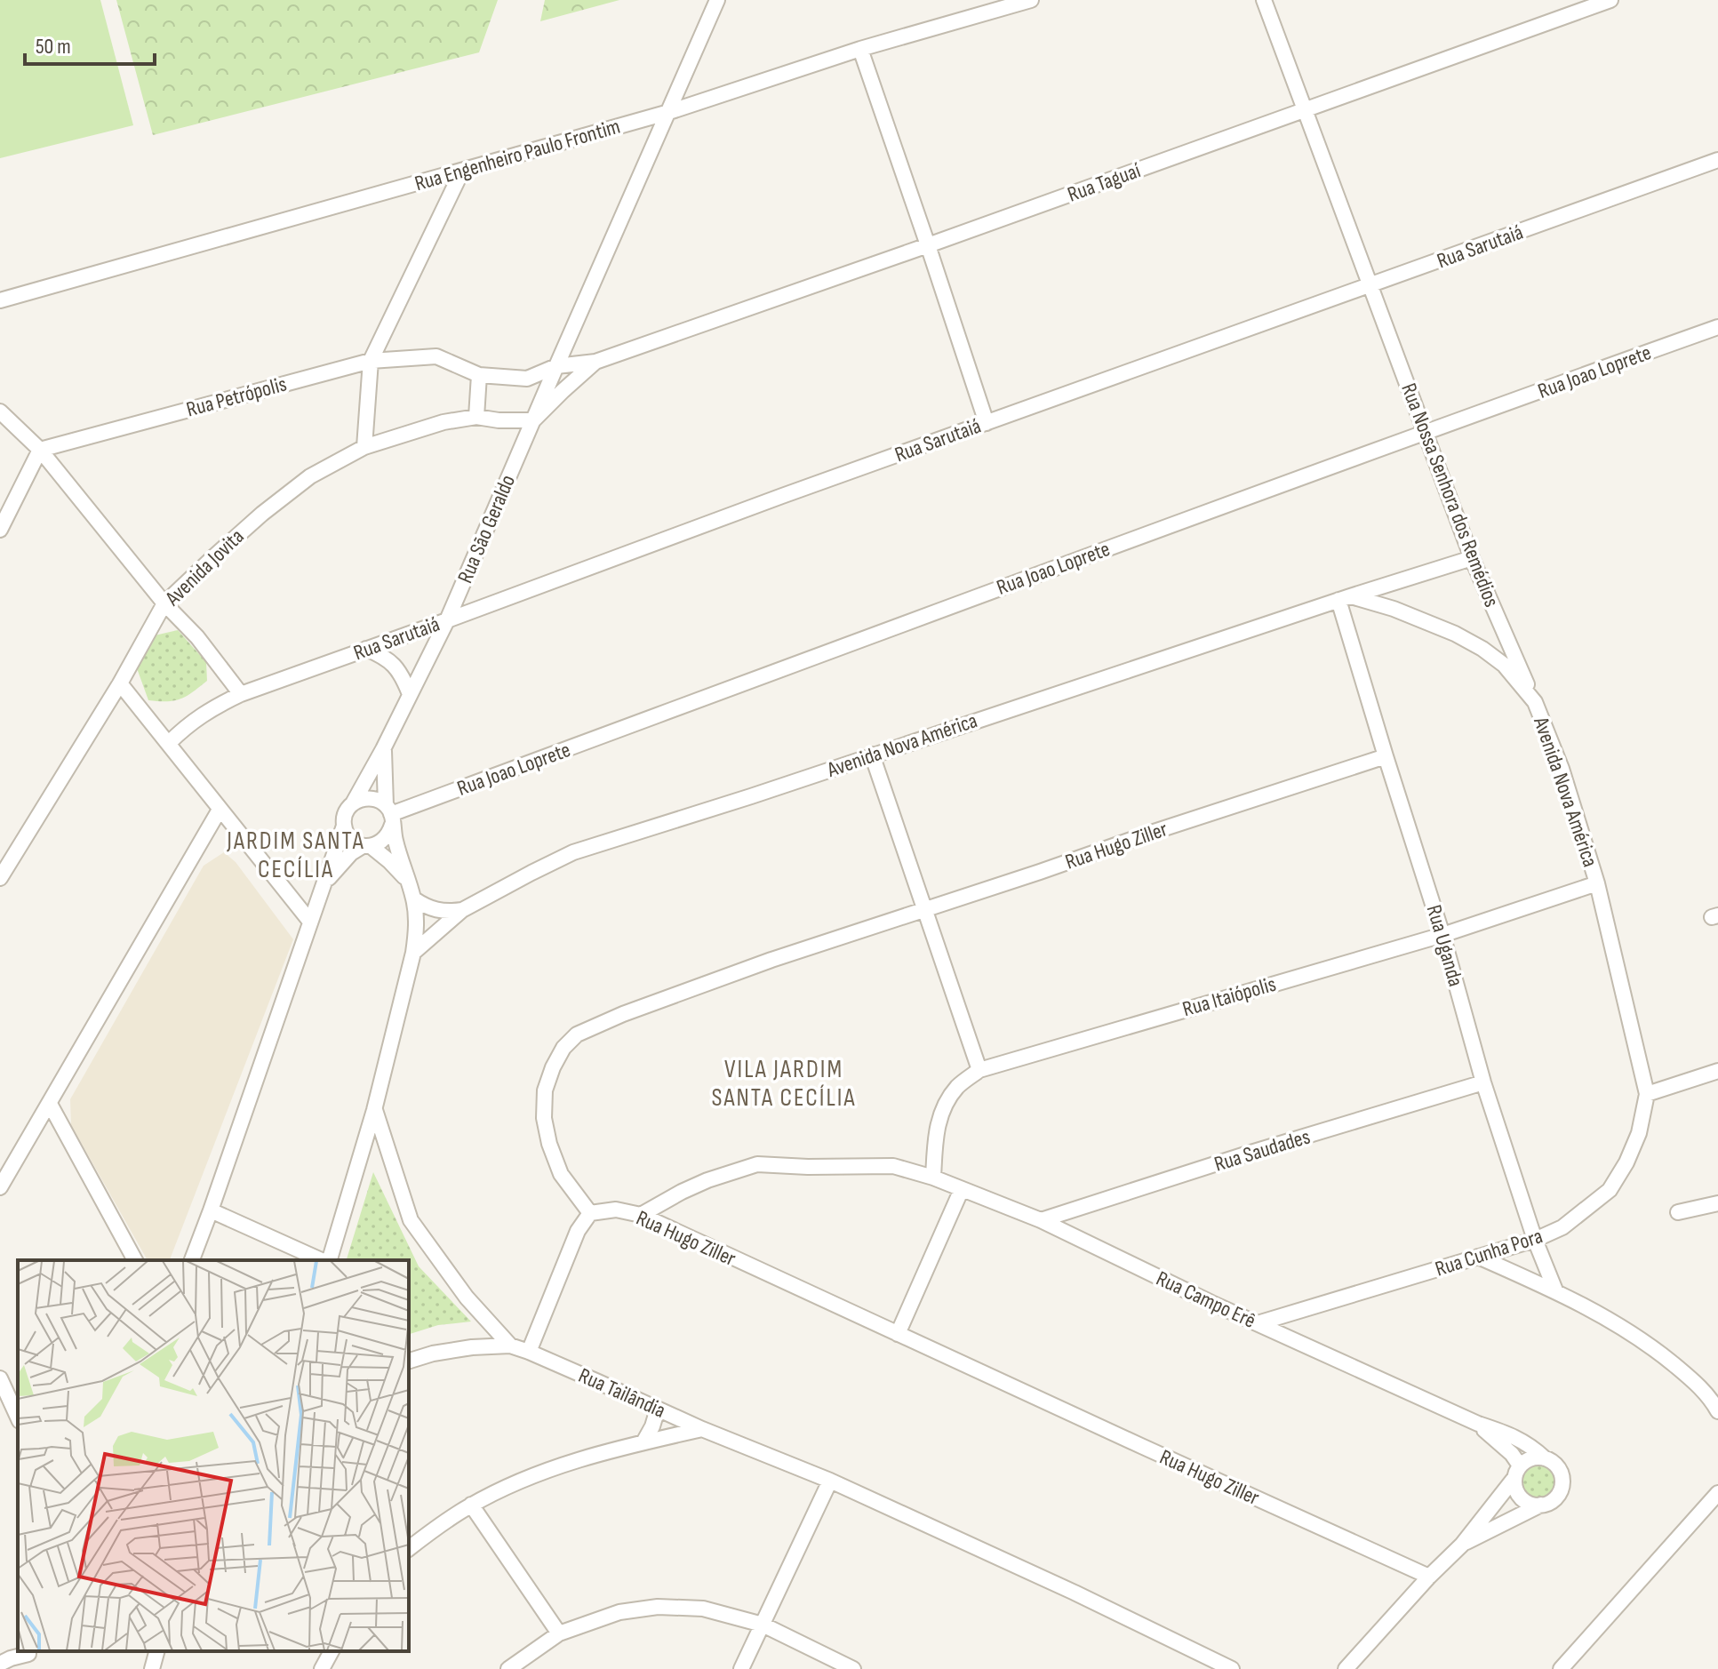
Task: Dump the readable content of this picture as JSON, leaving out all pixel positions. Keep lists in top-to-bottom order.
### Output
{
  "streets": {
    "street": [
      "Rua Engenheiro Paulo Frontim",
      "Rua Taguaí",
      "Rua Sarutaiá",
      "Rua Joao Loprete",
      "Rua Petrópolis",
      "Rua Nossa Senhora dos Remédios",
      "Rua São Geraldo",
      "Avenida Jovita",
      "Avenida Nova América",
      "Rua Hugo Ziller",
      "Rua Uganda",
      "Rua Itaiópolis",
      "Rua Saudades",
      "Rua Cunha Pora",
      "Rua Campo Erê",
      "Rua Tailândia"
    ]
  },
  "crossings": [
    ["Rua Engenheiro Paulo Frontim", "Rua São Geraldo"],
    ["Rua Taguaí", "Rua Nossa Senhora dos Remédios"],
    ["Rua Taguaí", "Rua São Geraldo"],
    ["Rua Taguaí", "Avenida Jovita"],
    ["Rua Sarutaiá", "Rua Nossa Senhora dos Remédios"],
    ["Rua Sarutaiá", "Rua São Geraldo"],
    ["Rua Joao Loprete", "Rua Nossa Senhora dos Remédios"],
    ["Rua Joao Loprete", "Rua São Geraldo"],
    ["Rua Nossa Senhora dos Remédios", "Avenida Nova América"],
    ["Rua São Geraldo", "Avenida Jovita"],
    ["Avenida Nova América", "Rua Uganda"],
    ["Avenida Nova América", "Rua Itaiópolis"],
    ["Avenida Nova América", "Rua Cunha Pora"],
    ["Rua Hugo Ziller", "Rua Uganda"],
    ["Rua Hugo Ziller", "Rua Campo Erê"],
    ["Rua Uganda", "Rua Itaiópolis"],
    ["Rua Uganda", "Rua Saudades"],
    ["Rua Uganda", "Rua Cunha Pora"],
    ["Rua Itaiópolis", "Rua Campo Erê"],
    ["Rua Saudades", "Rua Campo Erê"],
    ["Rua Cunha Pora", "Rua Campo Erê"]
  ],
  "districts": ["JARDIM SANTA CECÍLIA", "VILA JARDIM SANTA CECÍLIA"],
  "scale_bar": "50 m"
}
